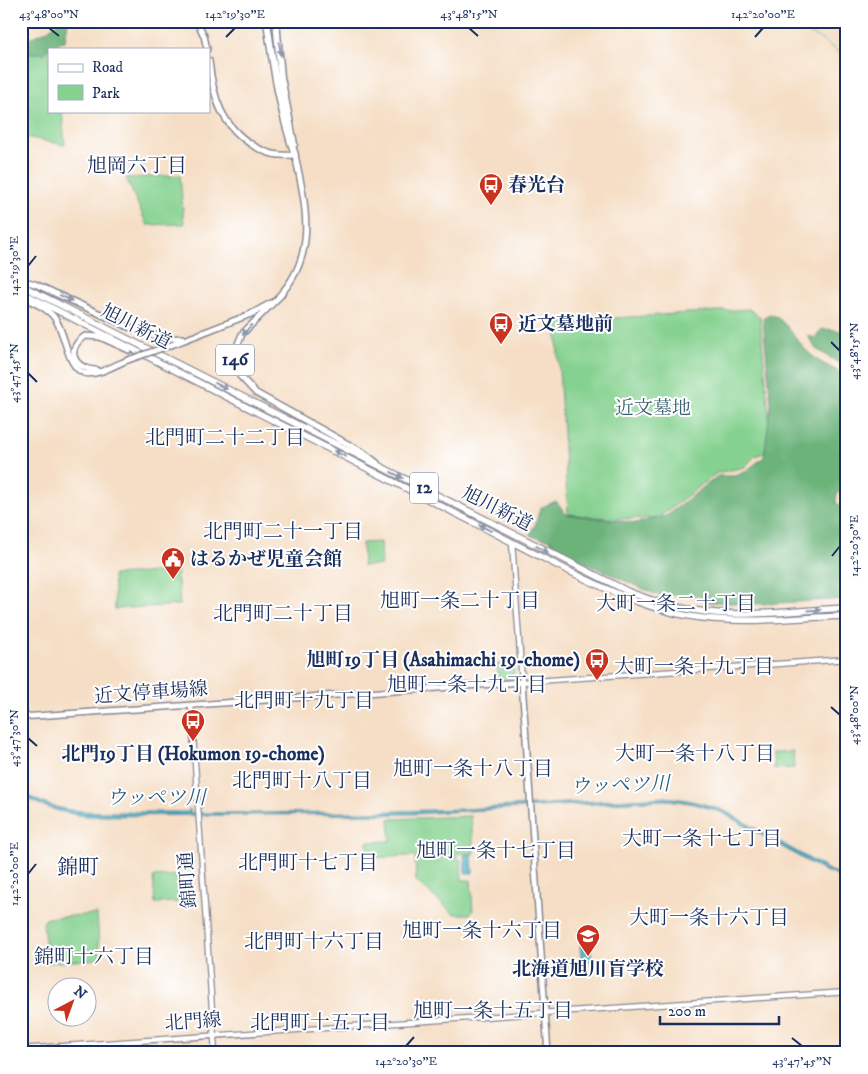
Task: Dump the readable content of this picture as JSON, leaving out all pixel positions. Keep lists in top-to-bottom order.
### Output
{
  "streets": {
    "highway": ["旭川新道", "12"],
    "main road": ["146", "近文停車場線"],
    "street": ["錦町通", "北門線"]
  },
  "crossings": [
    ["旭川新道", "146"],
    ["近文停車場線", "錦町通"],
    ["錦町通", "北門線"]
  ],
  "districts": [
    "旭岡六丁目",
    "北門町二十二丁目",
    "北門町二十一丁目",
    "旭町一条二十丁目",
    "大町一条二十丁目",
    "北門町二十丁目",
    "大町一条十九丁目",
    "旭町一条十九丁目",
    "北門町十九丁目",
    "大町一条十八丁目",
    "旭町一条十八丁目",
    "北門町十八丁目",
    "大町一条十七丁目",
    "旭町一条十七丁目",
    "北門町十七丁目",
    "錦町",
    "大町一条十六丁目",
    "旭町一条十六丁目",
    "北門町十六丁目",
    "錦町十六丁目",
    "旭町一条十五丁目",
    "北門町十五丁目"
  ],
  "water": ["ウッペツ川"],
  "parks": ["近文墓地"],
  "places": {
    "bus stop": [
      "春光台",
      "近文墓地前",
      "旭町19丁目 (Asahimachi 19-chome)",
      "北門19丁目 (Hokumon 19-chome)"
    ],
    "public building": ["はるかぜ児童会館"],
    "school or university": ["北海道旭川盲学校"]
  },
  "legend": ["Road", "Park"],
  "scale_bar": "200 m",
  "north": "top right",
  "coordinates": [
    "43°48'00\"N",
    "142°19'30\"E",
    "43°48'15\"N",
    "142°20'00\"E",
    "43°47'45\"N",
    "142°20'30\"E",
    "43°47'30\"N"
  ]
}
